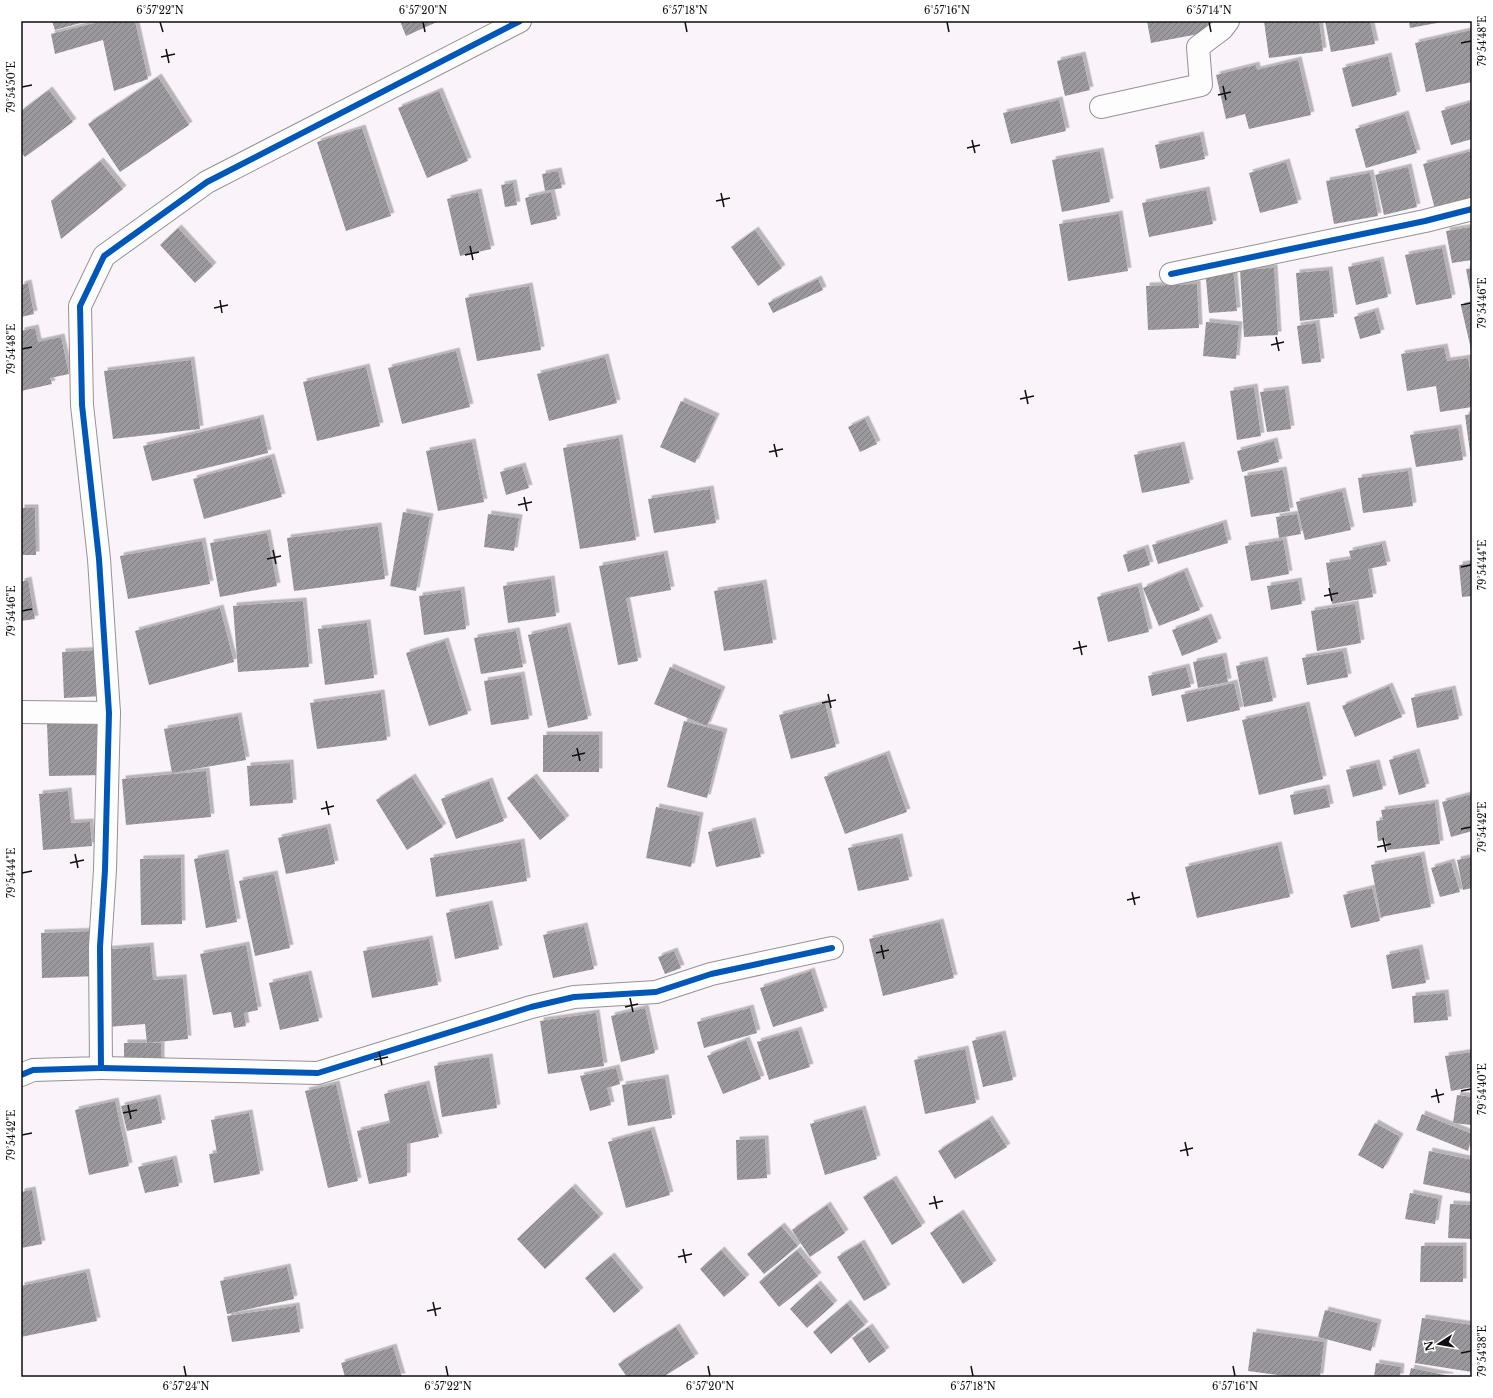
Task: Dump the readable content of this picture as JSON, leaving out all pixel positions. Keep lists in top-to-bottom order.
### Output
{
  "north": "left",
  "coordinates": [
    "6°57'22\"N",
    "6°57'20\"N",
    "6°57'18\"N",
    "6°57'16\"N",
    "6°57'14\"N",
    "79°54'48\"E",
    "79°54'50\"E",
    "79°54'46\"E",
    "79°54'44\"E",
    "79°54'42\"E",
    "79°54'40\"E",
    "79°54'38\"E",
    "6°57'24\"N"
  ]
}
